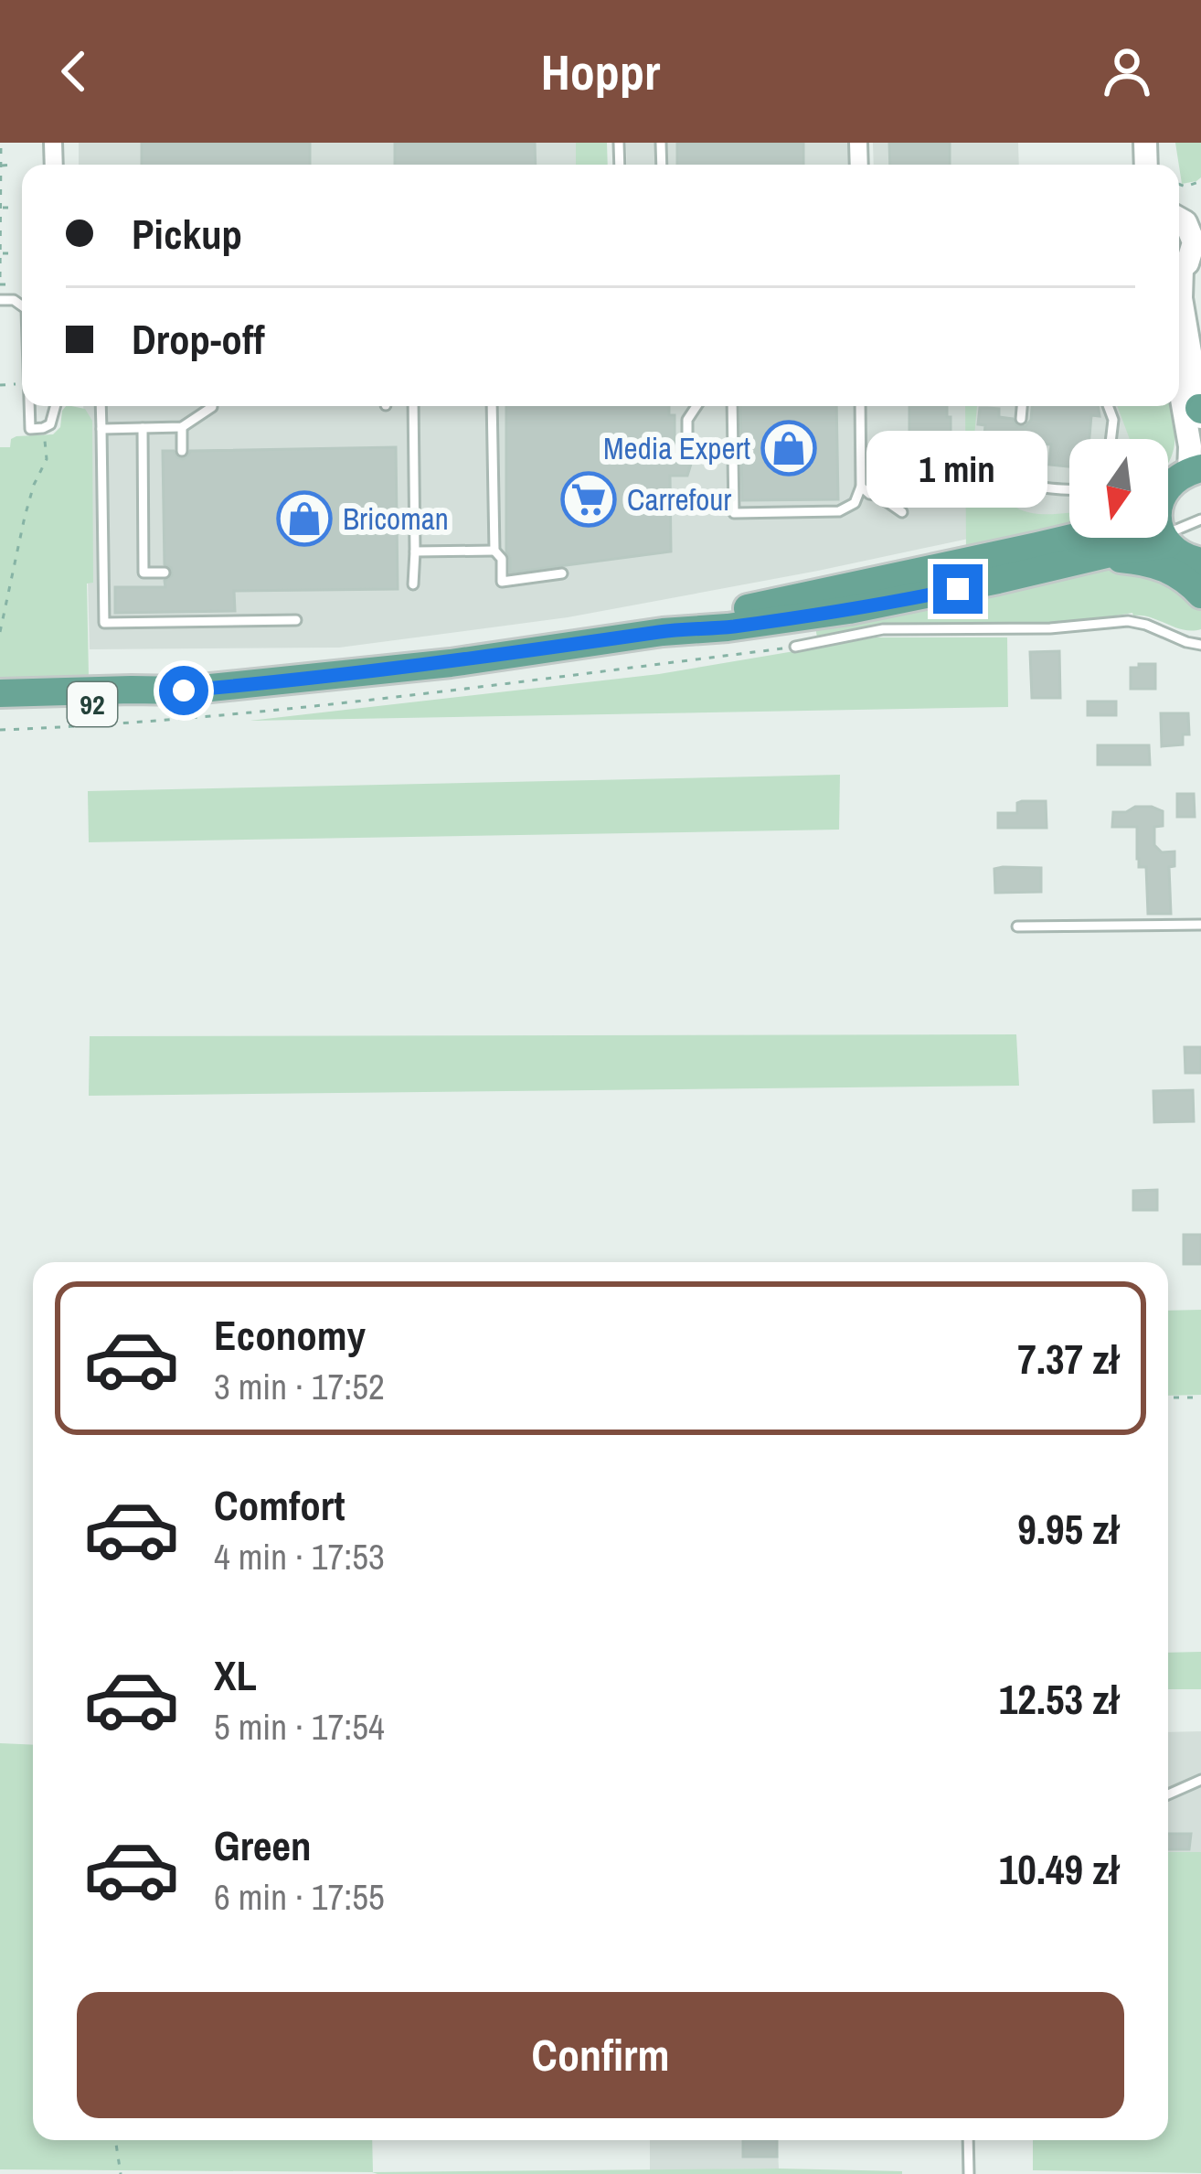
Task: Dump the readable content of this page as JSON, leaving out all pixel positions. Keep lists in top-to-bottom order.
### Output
{
  "streets": {
    "main road": ["92"]
  },
  "places": {
    "shop": ["Media Expert", "Bricoman"],
    "supermarket": ["Carrefour"]
  },
  "north": "bottom",
  "page": {
    "header": "Hoppr",
    "banner": ["Pickup", "Drop-off"],
    "bubble": "1 min",
    "list": [
      {
        "name": "Economy",
        "note": "3 min · 17:52",
        "value": "7.37 zł"
      },
      {
        "name": "Comfort",
        "note": "4 min · 17:53",
        "value": "9.95 zł"
      },
      {
        "name": "XL",
        "note": "5 min · 17:54",
        "value": "12.53 zł"
      },
      {
        "name": "Green",
        "note": "6 min · 17:55",
        "value": "10.49 zł"
      }
    ],
    "buttons": "Confirm"
  }
}
